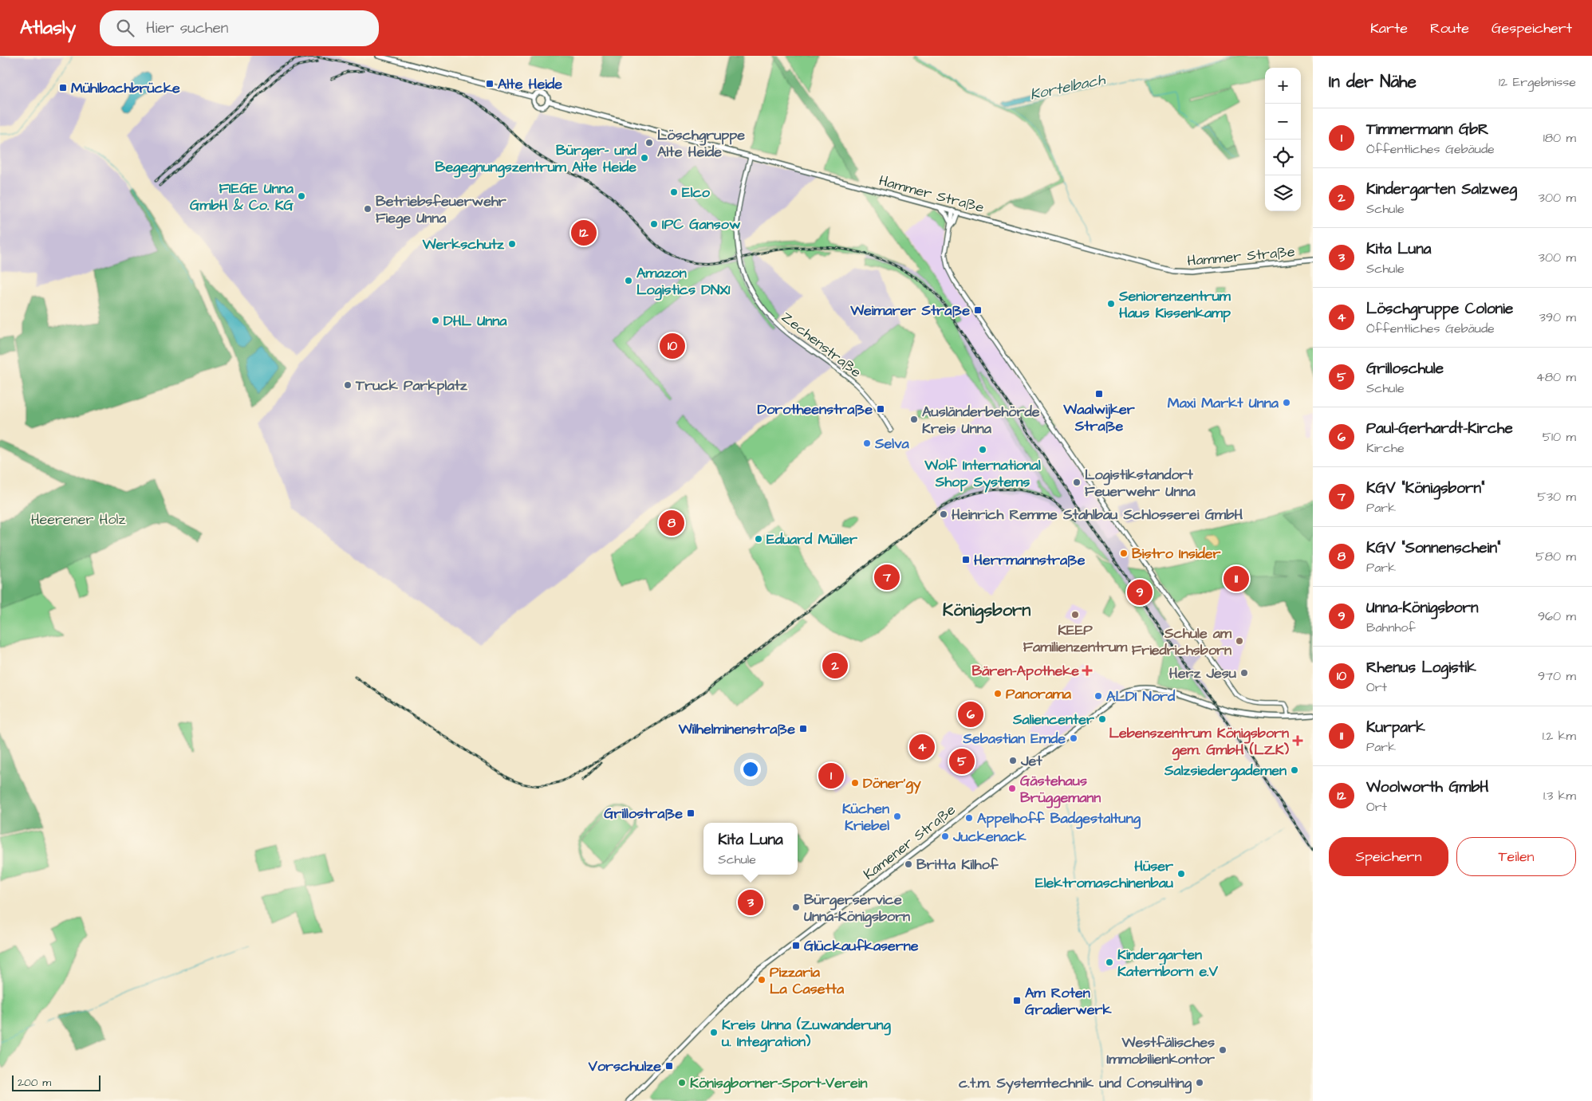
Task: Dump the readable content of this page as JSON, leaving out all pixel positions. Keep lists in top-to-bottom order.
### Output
{
  "streets": {
    "main road": ["Hammer Straße", "Kamener Straße"],
    "street": ["Zechenstraße"]
  },
  "crossings": [
    ["Hammer Straße", "Zechenstraße"]
  ],
  "districts": ["Königsborn"],
  "water": ["Kortelbach"],
  "parks": ["Heerener Holz"],
  "places": {
    "transit": [
      "Alte Heide",
      "Mühlbachbrücke",
      "Weimarer Straße",
      "Waalwijker Straße",
      "Dorotheenstraße",
      "Herrmannstraße",
      "Wilhelminenstraße",
      "Grillostraße",
      "Glückaufkaserne",
      "Am Roten Gradierwerk",
      "Vorschulze"
    ],
    "other": [
      "Löschgruppe Alte Heide",
      "Bürger- und Begegnungszentrum Alte Heide",
      "Elco",
      "FIEGE Unna GmbH & Co. KG",
      "Betriebsfeuerwehr Fiege Unna",
      "IPC Gansow",
      "Werkschutz",
      "Amazon Logistics DNX1",
      "Seniorenzentrum Haus Kissenkamp",
      "DHL Unna",
      "Truck Parkplatz",
      "Maxi Markt Unna",
      "Ausländerbehörde Kreis Unna",
      "Selva",
      "Wolf International Shop Systems",
      "Logistikstandort Feuerwehr Unna",
      "Heinrich Remme Stahlbau Schlosserei GmbH",
      "Eduard Müller",
      "Bistro Insider",
      "KEEP Familienzentrum",
      "Schule am Friedrichsborn",
      "Herz Jesu",
      "Panorama",
      "ALDI Nord",
      "Saliencenter",
      "Sebastian Emde",
      "Jet",
      "Salzsiedergademen",
      "Döner'gy",
      "Gästehaus Brüggemann",
      "Küchen Kriebel",
      "Appelhoff Badgestaltung",
      "Juckenack",
      "Britta Kilhof",
      "Hüser Elektromaschinenbau",
      "Bürgerservice Unna-Königsborn",
      "Kindergarten Katernborn e.V",
      "Pizzaria La Casetta",
      "Kreis Unna (Zuwanderung u. Integration)",
      "Westfälisches Immobilienkontor",
      "Könisgborner-Sport-Verein",
      "c.t.m. Systemtechnik und Consulting"
    ],
    "health": ["Bären-Apotheke", "Lebenszentrum Königsborn gem. GmbH (LZK)"]
  },
  "scale_bar": "200 m",
  "page": {
    "header": "Atlasly",
    "search": "Hier suchen",
    "nav": ["Karte", "Route", "Gespeichert"],
    "heading": ["In der Nähe", "12 Ergebnisse"],
    "map_buttons": ["+", "−"],
    "list": [
      {
        "mark": "1",
        "name": "Timmermann GbR",
        "note": "Öffentliches Gebäude",
        "value": "180 m"
      },
      {
        "mark": "2",
        "name": "Kindergarten Salzweg",
        "note": "Schule",
        "value": "300 m"
      },
      {
        "mark": "3",
        "name": "Kita Luna",
        "note": "Schule",
        "value": "300 m"
      },
      {
        "mark": "4",
        "name": "Löschgruppe Colonie",
        "note": "Öffentliches Gebäude",
        "value": "390 m"
      },
      {
        "mark": "5",
        "name": "Grilloschule",
        "note": "Schule",
        "value": "480 m"
      },
      {
        "mark": "6",
        "name": "Paul-Gerhardt-Kirche",
        "note": "Kirche",
        "value": "510 m"
      },
      {
        "mark": "7",
        "name": "KGV \"Königsborn\"",
        "note": "Park",
        "value": "530 m"
      },
      {
        "mark": "8",
        "name": "KGV \"Sonnenschein\"",
        "note": "Park",
        "value": "580 m"
      },
      {
        "mark": "9",
        "name": "Unna-Königsborn",
        "note": "Bahnhof",
        "value": "960 m"
      },
      {
        "mark": "10",
        "name": "Rhenus Logistik",
        "note": "Ort",
        "value": "970 m"
      },
      {
        "mark": "11",
        "name": "Kurpark",
        "note": "Park",
        "value": "1.2 km"
      },
      {
        "mark": "12",
        "name": "Woolworth GmbH",
        "note": "Ort",
        "value": "1.3 km"
      }
    ],
    "pins": [
      "12",
      "10",
      "8",
      "7",
      "11",
      "9",
      "2",
      "6",
      "4",
      "5",
      "1",
      "3"
    ],
    "popup": ["Kita Luna", "Schule"],
    "buttons": ["Speichern", "Teilen"],
    "scale": "200 m"
  }
}
